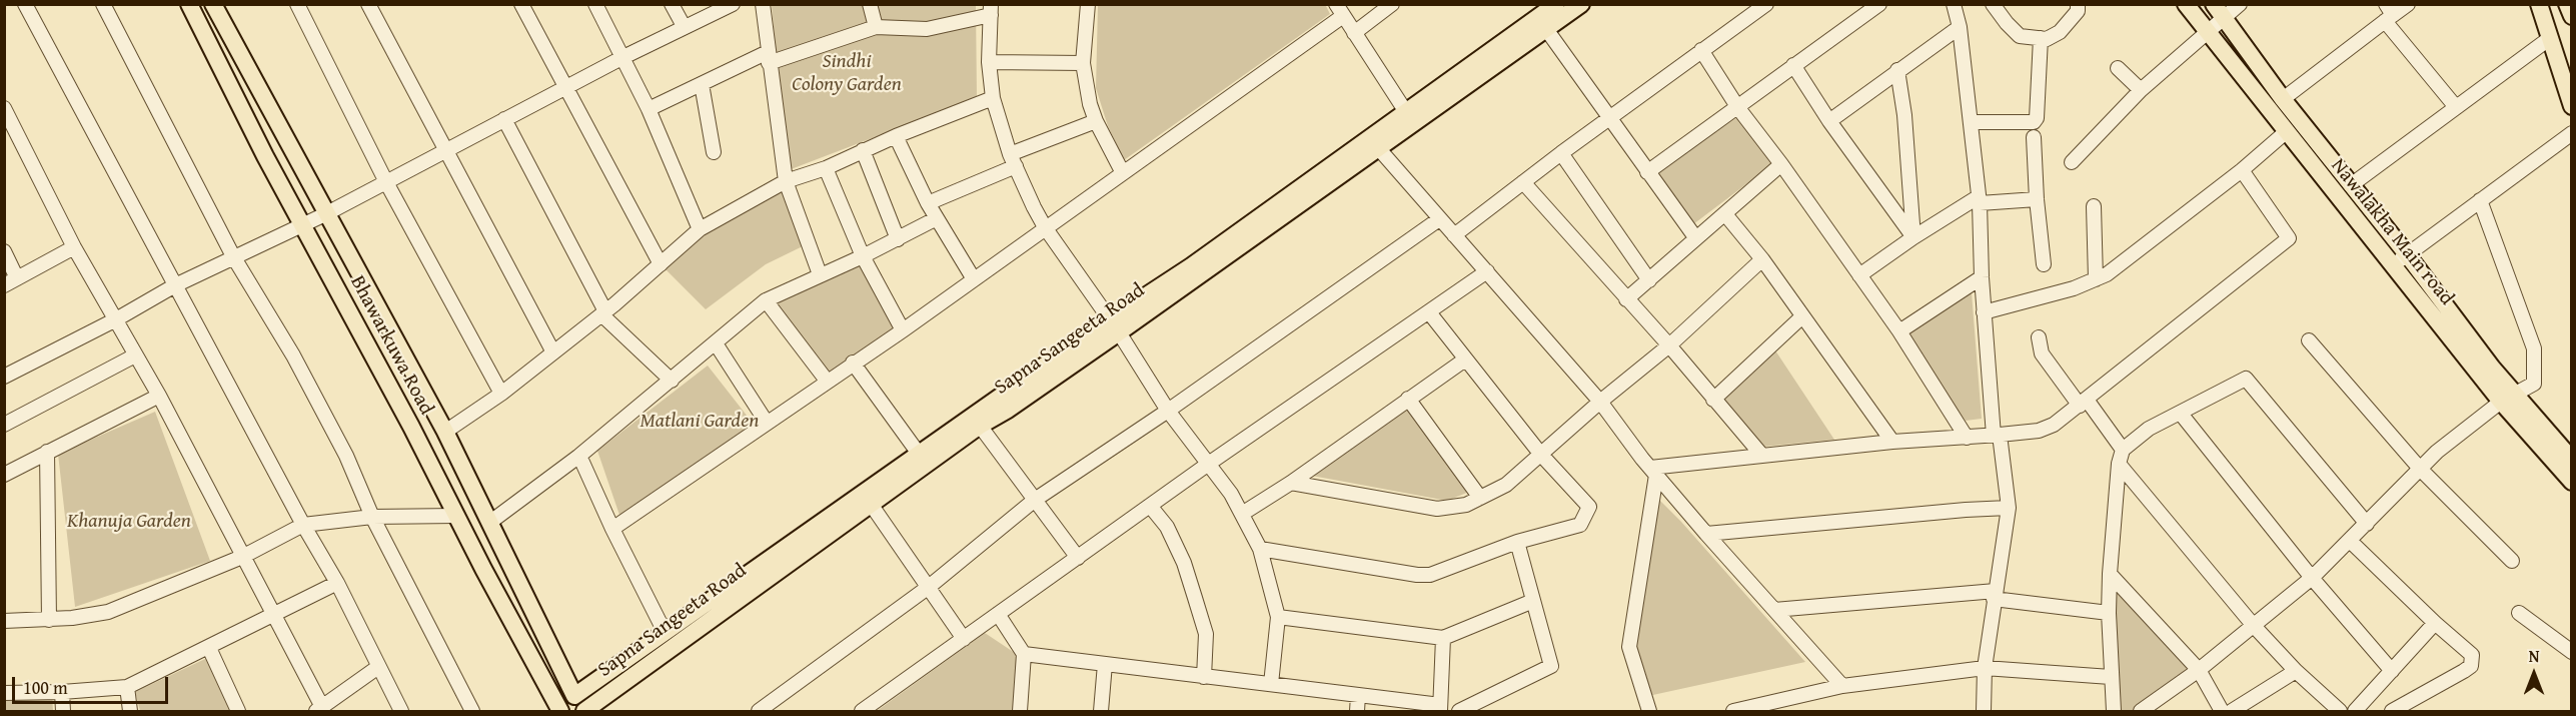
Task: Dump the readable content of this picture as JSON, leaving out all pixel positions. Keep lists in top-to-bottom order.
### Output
{
  "streets": {
    "main road": ["Nawalakha Main road", "Sapna Sangeeta Road", "Bhawarkuwa Road"]
  },
  "crossings": [
    ["Sapna Sangeeta Road", "Bhawarkuwa Road"]
  ],
  "parks": ["Sindhi Colony Garden", "Matlani Garden", "Khanuja Garden"],
  "scale_bar": "100 m",
  "north": "top"
}
